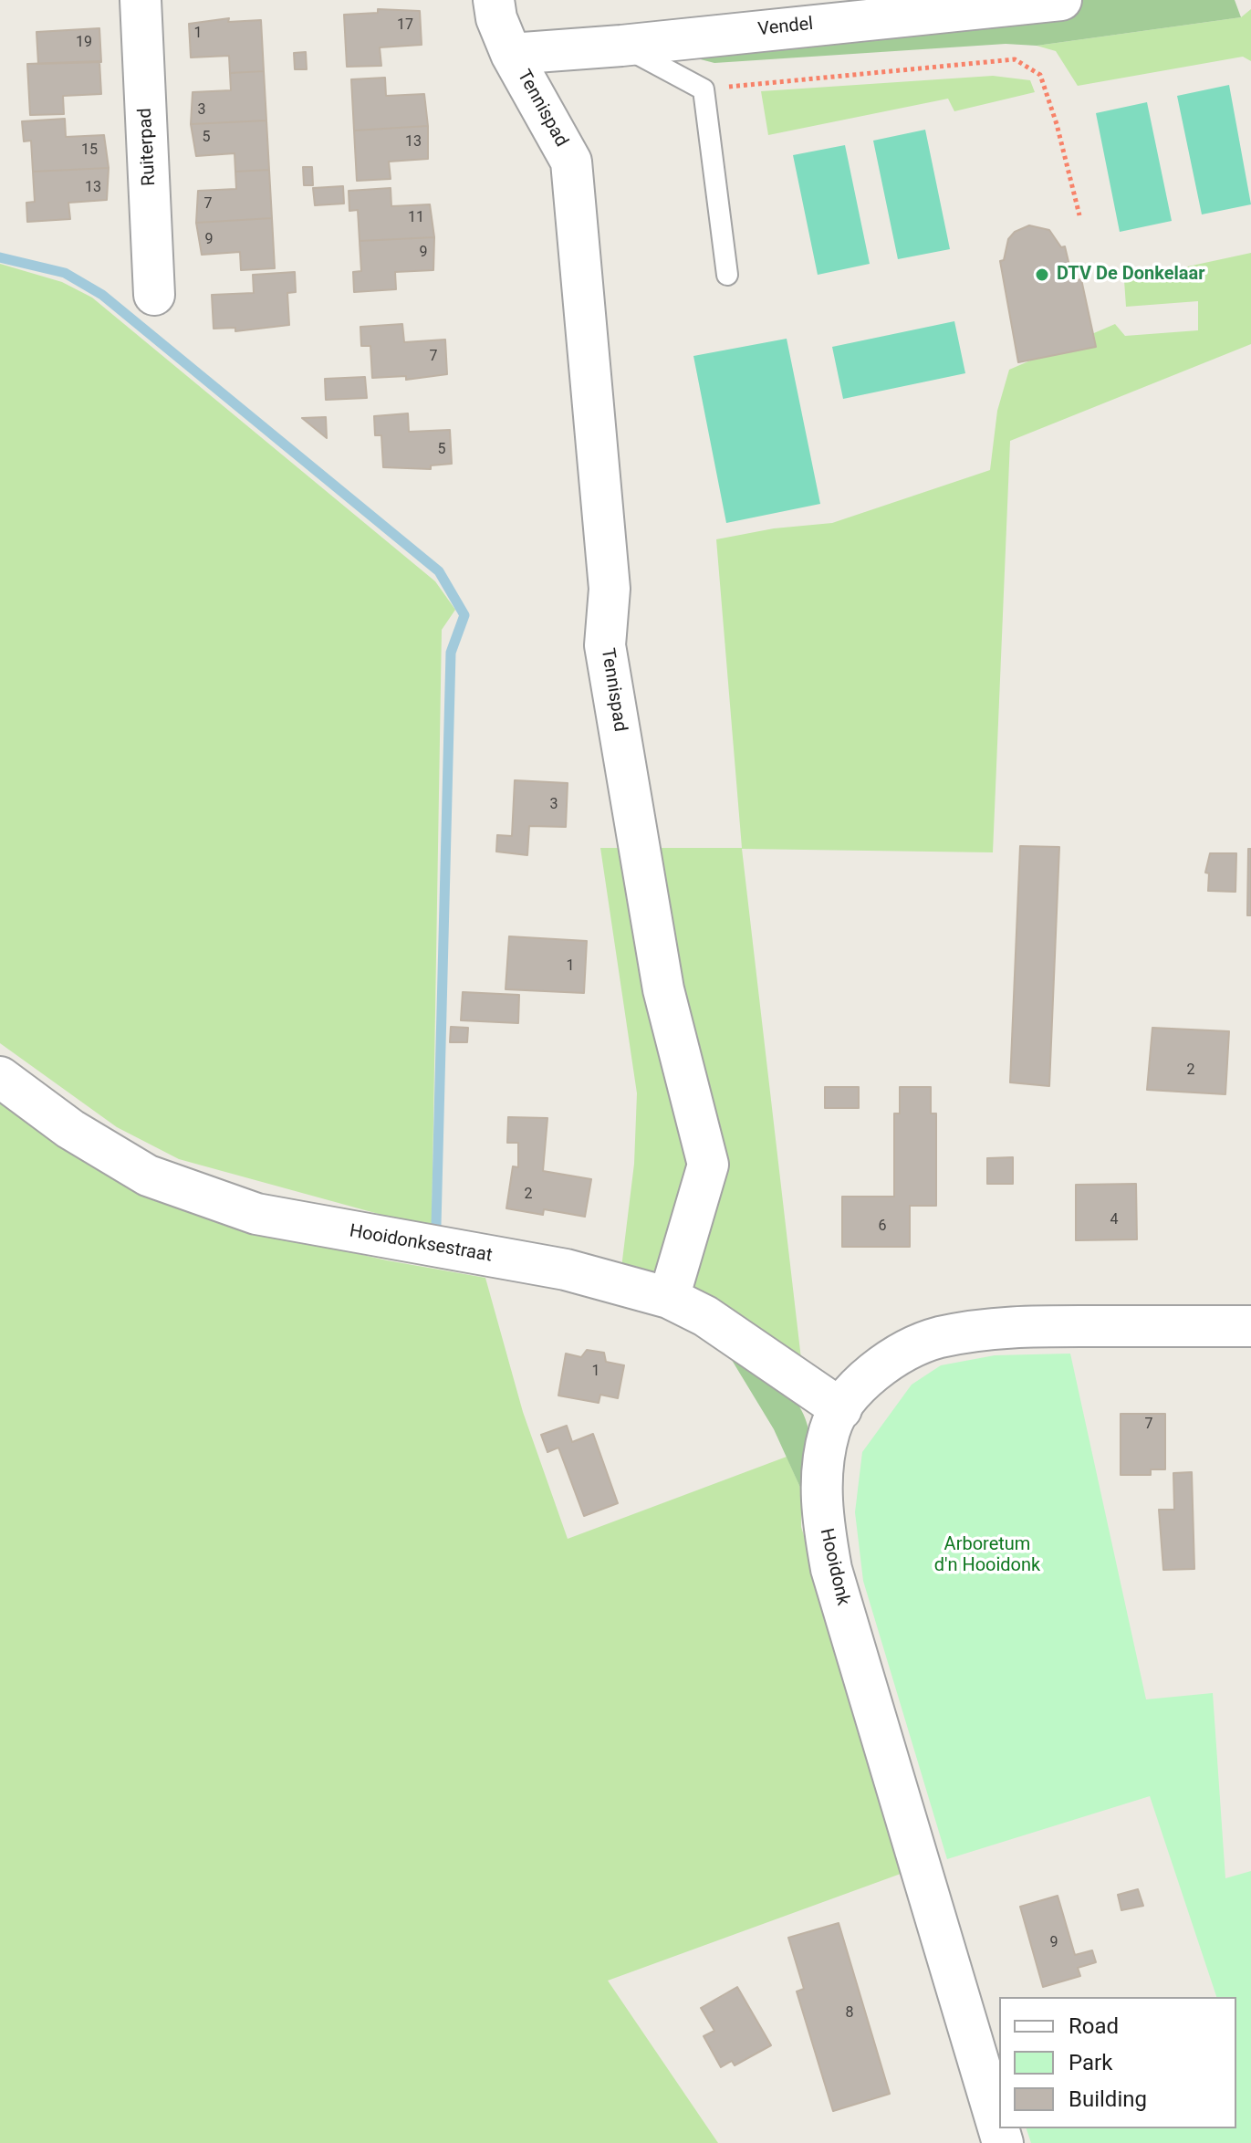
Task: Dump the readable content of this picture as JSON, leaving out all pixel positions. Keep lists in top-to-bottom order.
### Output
{
  "streets": {
    "street": [
      "Vendel",
      "Tennispad",
      "Ruiterpad",
      "Hooidonksestraat",
      "Hooidonk"
    ]
  },
  "crossings": [
    ["Vendel", "Tennispad"],
    ["Tennispad", "Hooidonksestraat"],
    ["Hooidonksestraat", "Hooidonk"]
  ],
  "parks": ["Arboretum d'n Hooidonk"],
  "places": ["DTV De Donkelaar"],
  "house_numbers": [
    "17",
    "1",
    "19",
    "3",
    "5",
    "13",
    "15",
    "13",
    "7",
    "11",
    "9",
    "9",
    "7",
    "5",
    "3",
    "1",
    "2",
    "2",
    "4",
    "6",
    "1",
    "7",
    "9",
    "8"
  ],
  "legend": ["Road", "Park", "Building"]
}
